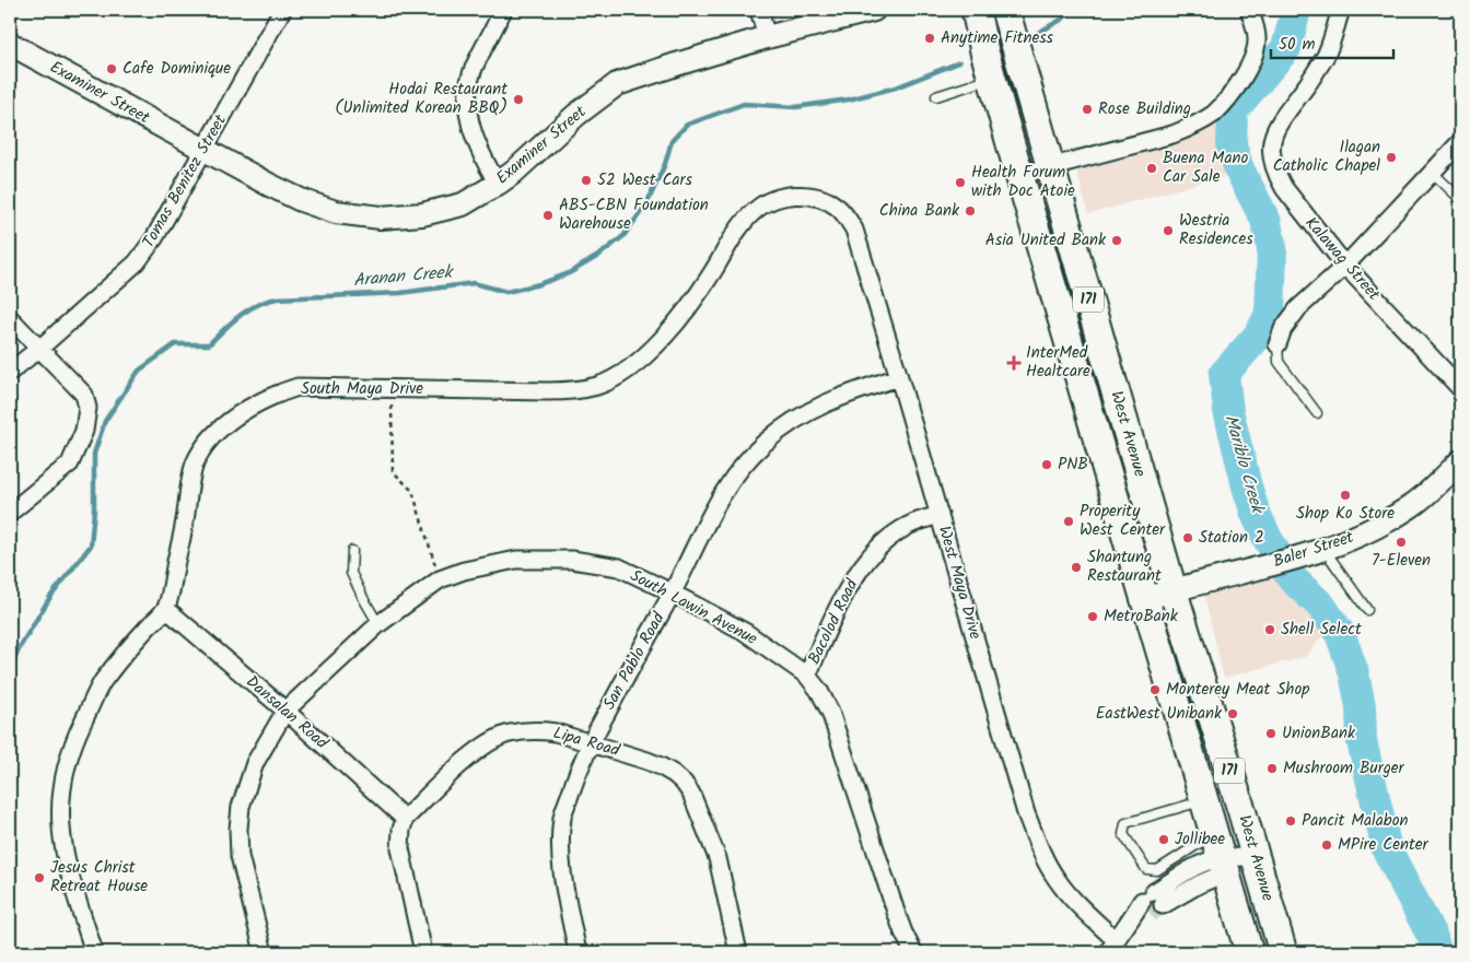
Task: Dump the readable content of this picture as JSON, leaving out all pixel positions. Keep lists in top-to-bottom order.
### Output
{
  "streets": {
    "main road": ["171", "West Avenue"],
    "street": [
      "Examiner Street",
      "Tomas Benitez Street",
      "Kalawag Street",
      "South Maya Drive",
      "Baler Street",
      "West Maya Drive",
      "South Lawin Avenue",
      "Bacolod Road",
      "San Pablo Road",
      "Dansalan Road",
      "Lipa Road"
    ]
  },
  "crossings": [
    ["Examiner Street", "Tomas Benitez Street"],
    ["South Maya Drive", "West Maya Drive"],
    ["South Maya Drive", "Dansalan Road"],
    ["West Avenue", "Baler Street"],
    ["West Maya Drive", "Bacolod Road"],
    ["West Maya Drive", "San Pablo Road"],
    ["South Lawin Avenue", "Bacolod Road"],
    ["South Lawin Avenue", "San Pablo Road"],
    ["South Lawin Avenue", "Dansalan Road"],
    ["San Pablo Road", "Lipa Road"],
    ["Dansalan Road", "Lipa Road"]
  ],
  "water": ["Aranan Creek", "Mariblo Creek"],
  "places": {
    "other": [
      "Anytime Fitness",
      "Cafe Dominique",
      "Hodai Restaurant (Unlimited Korean BBQ)",
      "Rose Building",
      "Ilagan Catholic Chapel",
      "Buena Mano Car Sale",
      "52 West Cars",
      "Health Forum with Doc Atoie",
      "China Bank",
      "ABS-CBN Foundation Warehouse",
      "Westria Residences",
      "Asia United Bank",
      "PNB",
      "Shop Ko Store",
      "Properity West Center",
      "Station 2",
      "7-Eleven",
      "Shantung Restaurant",
      "MetroBank",
      "Shell Select",
      "Monterey Meat Shop",
      "EastWest Unibank",
      "UnionBank",
      "Mushroom Burger",
      "Pancit Malabon",
      "Jollibee",
      "MPire Center",
      "Jesus Christ Retreat House"
    ],
    "health": ["InterMed Healtcare"]
  },
  "scale_bar": "50 m"
}
